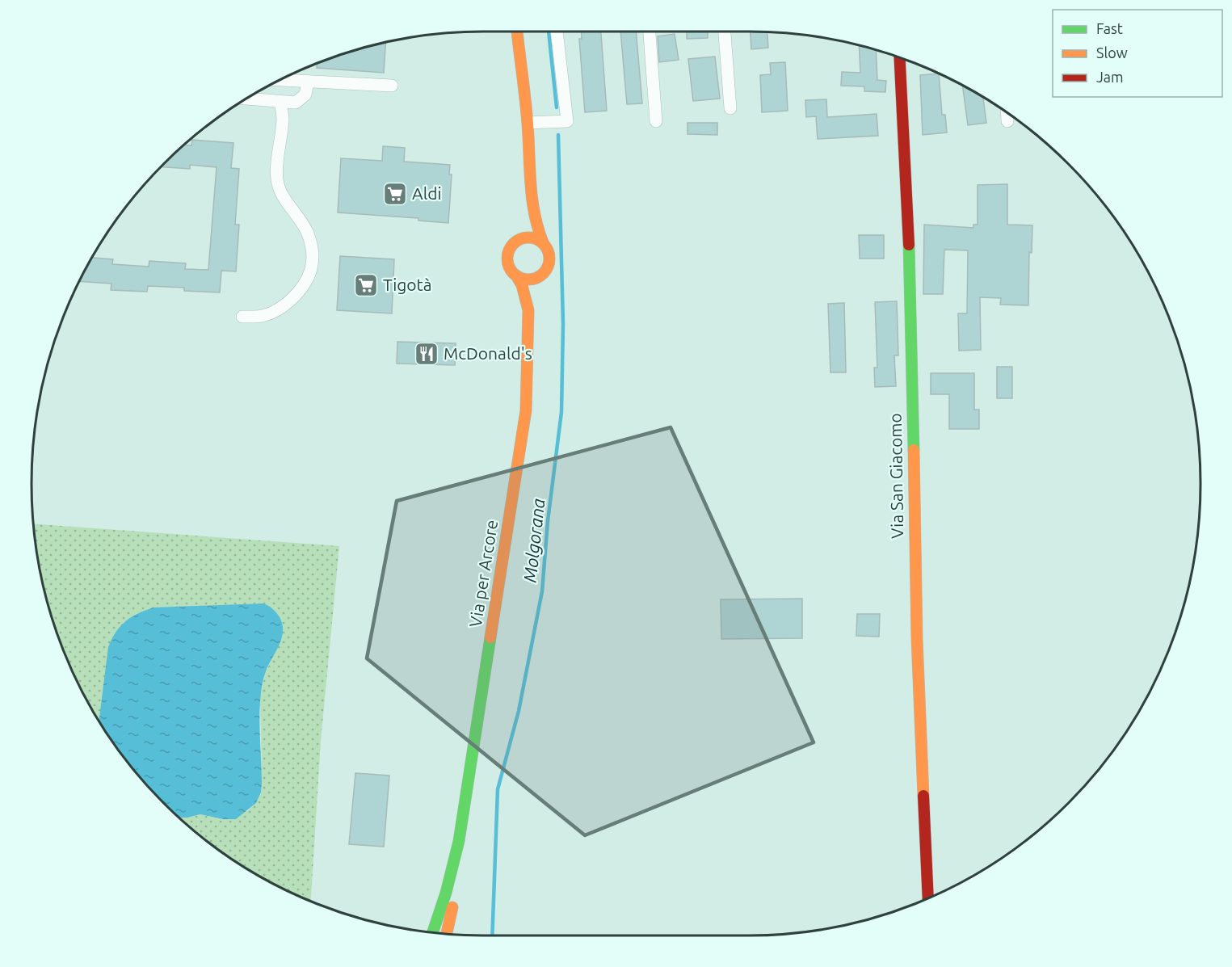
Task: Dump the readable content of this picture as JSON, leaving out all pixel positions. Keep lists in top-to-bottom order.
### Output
{
  "streets": {
    "main road": ["Via San Giacomo", "Via per Arcore"]
  },
  "water": ["Molgorana"],
  "places": {
    "supermarket": ["Aldi", "Tigotà"],
    "restaurant": ["McDonald's"]
  },
  "legend": ["Fast", "Slow", "Jam"]
}
